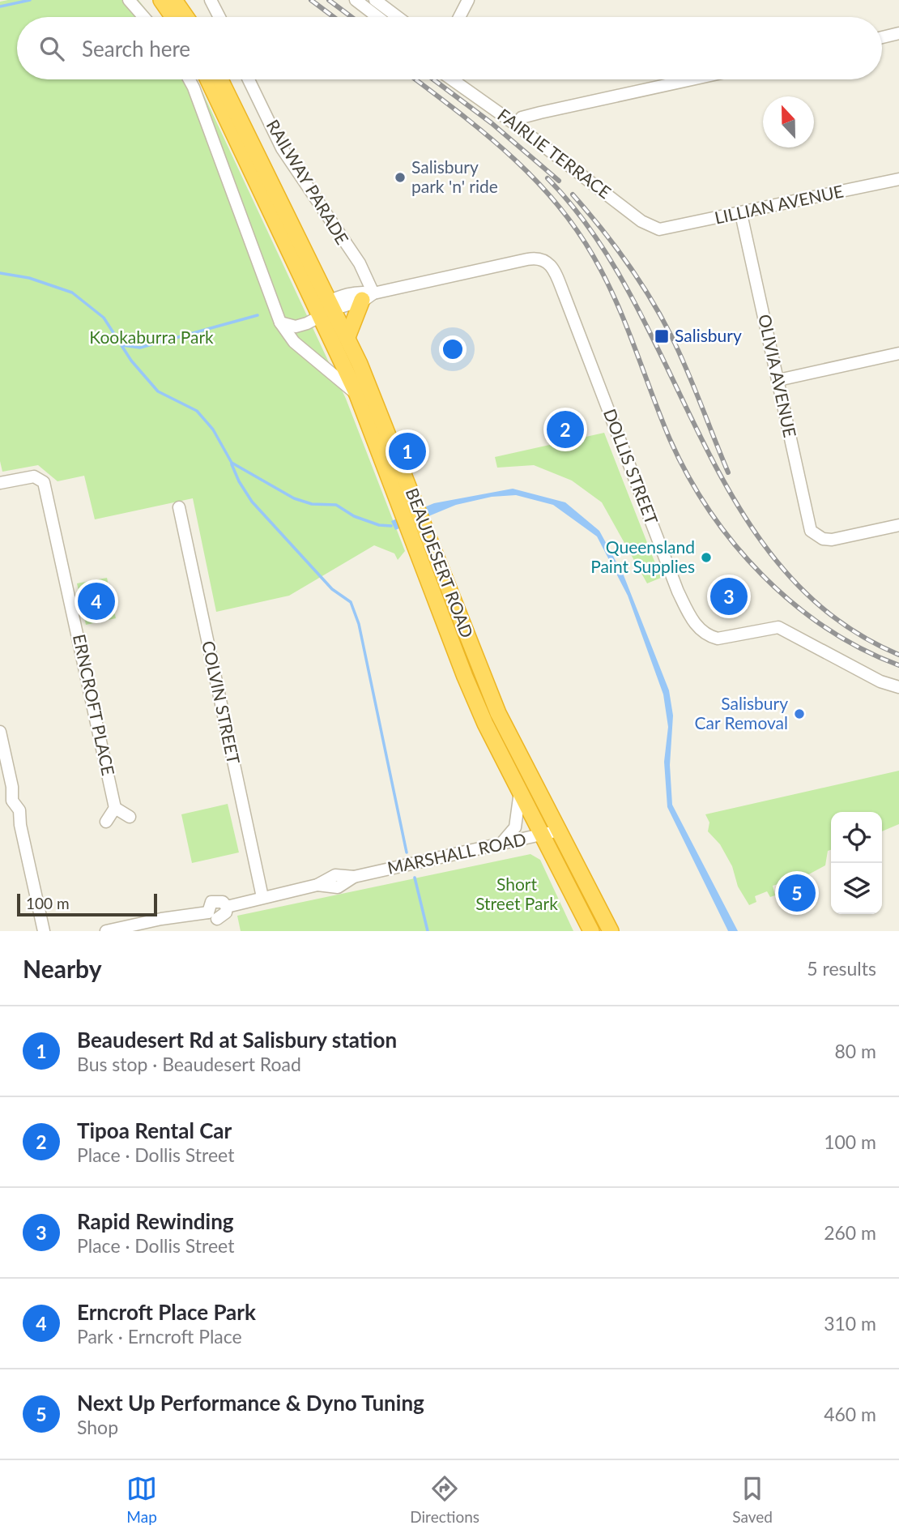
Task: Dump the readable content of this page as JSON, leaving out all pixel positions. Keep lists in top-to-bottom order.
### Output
{
  "streets": {
    "highway": ["BEAUDESERT ROAD"],
    "street": [
      "FAIRLIE TERRACE",
      "RAILWAY PARADE",
      "LILLIAN AVENUE",
      "OLIVIA AVENUE",
      "DOLLIS STREET",
      "COLVIN STREET",
      "ERNCROFT PLACE",
      "MARSHALL ROAD"
    ]
  },
  "crossings": [
    ["FAIRLIE TERRACE", "LILLIAN AVENUE"],
    ["RAILWAY PARADE", "DOLLIS STREET"],
    ["LILLIAN AVENUE", "OLIVIA AVENUE"],
    ["BEAUDESERT ROAD", "MARSHALL ROAD"],
    ["COLVIN STREET", "MARSHALL ROAD"]
  ],
  "parks": ["Kookaburra Park", "Short Street Park"],
  "places": {
    "other": ["Salisbury park 'n' ride", "Queensland Paint Supplies", "Salisbury Car Removal"],
    "transit": ["Salisbury"]
  },
  "scale_bar": "100 m",
  "north": "top",
  "page": {
    "search": "Search here",
    "pins": [
      "2",
      "1",
      "3",
      "4",
      "5"
    ],
    "scale": "100 m",
    "heading": ["Nearby", "5 results"],
    "list": [
      {
        "mark": "1",
        "name": "Beaudesert Rd at Salisbury station",
        "note": "Bus stop · Beaudesert Road",
        "value": "80 m"
      },
      {
        "mark": "2",
        "name": "Tipoa Rental Car",
        "note": "Place · Dollis Street",
        "value": "100 m"
      },
      {
        "mark": "3",
        "name": "Rapid Rewinding",
        "note": "Place · Dollis Street",
        "value": "260 m"
      },
      {
        "mark": "4",
        "name": "Erncroft Place Park",
        "note": "Park · Erncroft Place",
        "value": "310 m"
      },
      {
        "mark": "5",
        "name": "Next Up Performance & Dyno Tuning",
        "note": "Shop",
        "value": "460 m"
      }
    ],
    "nav": ["Map", "Directions", "Saved"]
  }
}
